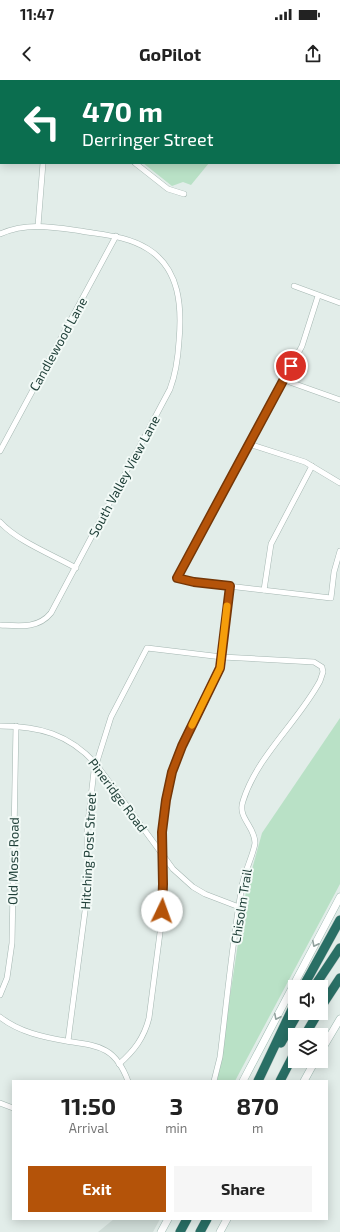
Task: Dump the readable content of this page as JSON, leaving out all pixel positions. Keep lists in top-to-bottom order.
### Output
{
  "streets": {
    "street": [
      "Candlewood Lane",
      "South Valley View Lane",
      "Pineridge Road",
      "Hitching Post Street",
      "Old Moss Road",
      "Chisolm Trail"
    ]
  },
  "crossings": [
    ["Candlewood Lane", "South Valley View Lane"],
    ["Pineridge Road", "Hitching Post Street"],
    ["Pineridge Road", "Old Moss Road"],
    ["Pineridge Road", "Chisolm Trail"],
    ["Hitching Post Street", "Chisolm Trail"]
  ],
  "page": {
    "status": "11:47",
    "header": "GoPilot",
    "turn": ["470 m", "Derringer Street"],
    "eta": [
      "11:50",
      "Arrival",
      "3",
      "min",
      "870",
      "m"
    ],
    "buttons": ["Exit", "Share"]
  }
}
